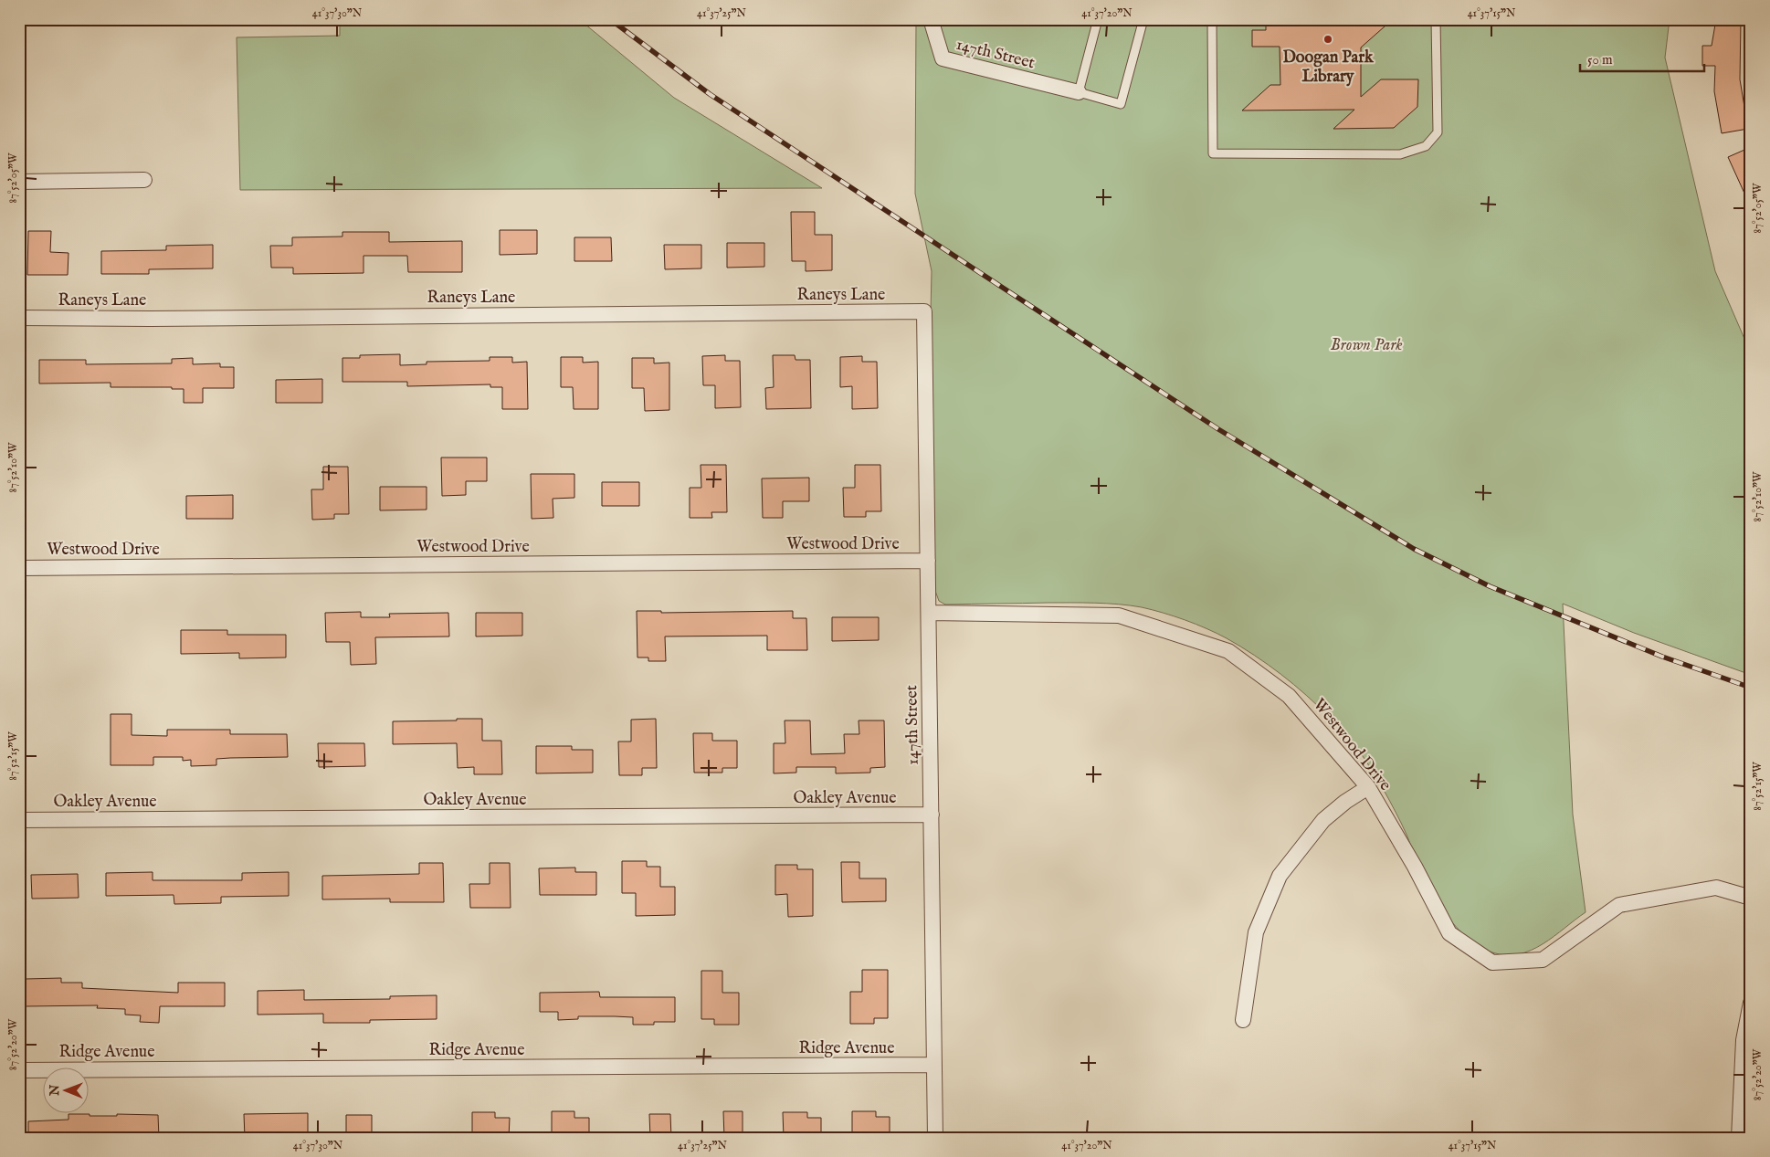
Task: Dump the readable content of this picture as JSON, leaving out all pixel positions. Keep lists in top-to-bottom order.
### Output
{
  "streets": {
    "street": [
      "147th Street",
      "Raneys Lane",
      "Westwood Drive",
      "Oakley Avenue",
      "Ridge Avenue"
    ]
  },
  "crossings": [
    ["147th Street", "Raneys Lane"],
    ["147th Street", "Westwood Drive"],
    ["147th Street", "Oakley Avenue"],
    ["147th Street", "Ridge Avenue"]
  ],
  "parks": ["Brown Park"],
  "places": ["Doogan Park Library"],
  "scale_bar": "50 m",
  "north": "left",
  "coordinates": [
    "41°37'30\"N",
    "41°37'25\"N",
    "41°37'20\"N",
    "41°37'15\"N",
    "87°52'05\"W",
    "87°52'10\"W",
    "87°52'15\"W",
    "87°52'20\"W"
  ]
}
